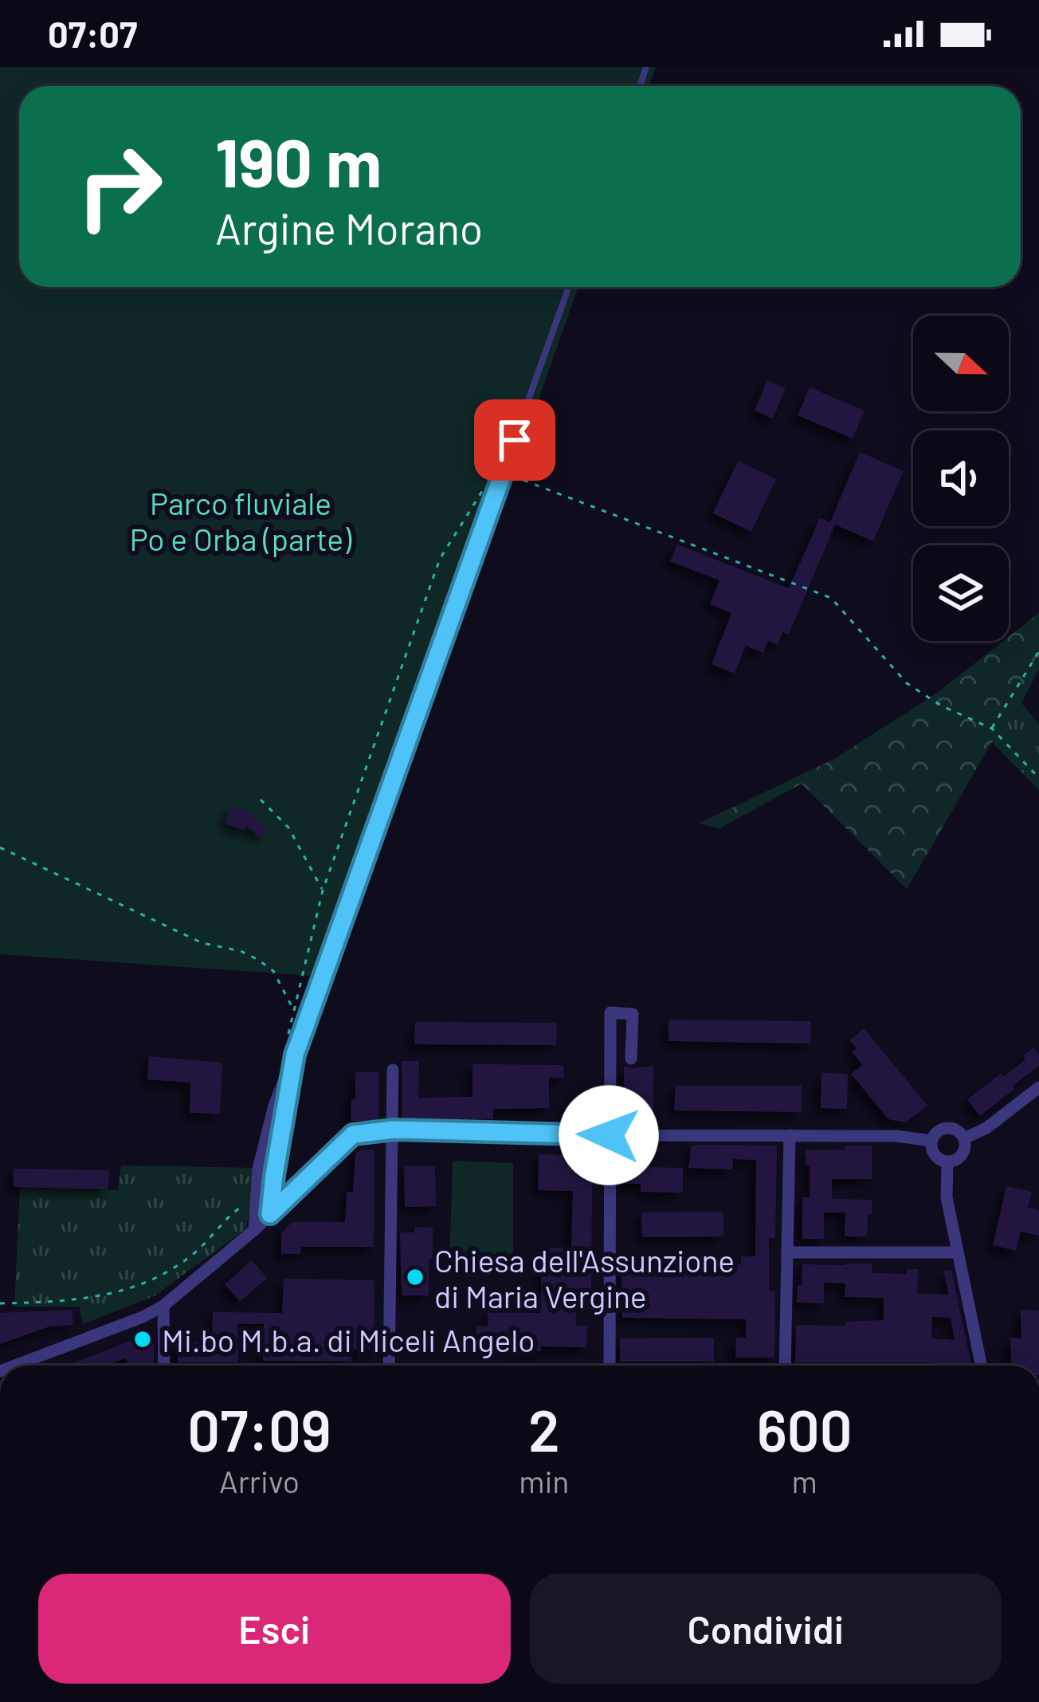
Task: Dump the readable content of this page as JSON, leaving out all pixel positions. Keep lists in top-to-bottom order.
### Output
{
  "parks": ["Parco fluviale Po e Orba (parte)"],
  "places": ["Chiesa dell'Assunzione di Maria Vergine", "Mi.bo M.b.a. di Miceli Angelo"],
  "north": "right",
  "page": {
    "status": "07:07",
    "turn": ["190 m", "Argine Morano"],
    "eta": [
      "07:09",
      "Arrivo",
      "2",
      "min",
      "600",
      "m"
    ],
    "buttons": ["Esci", "Condividi"]
  }
}
